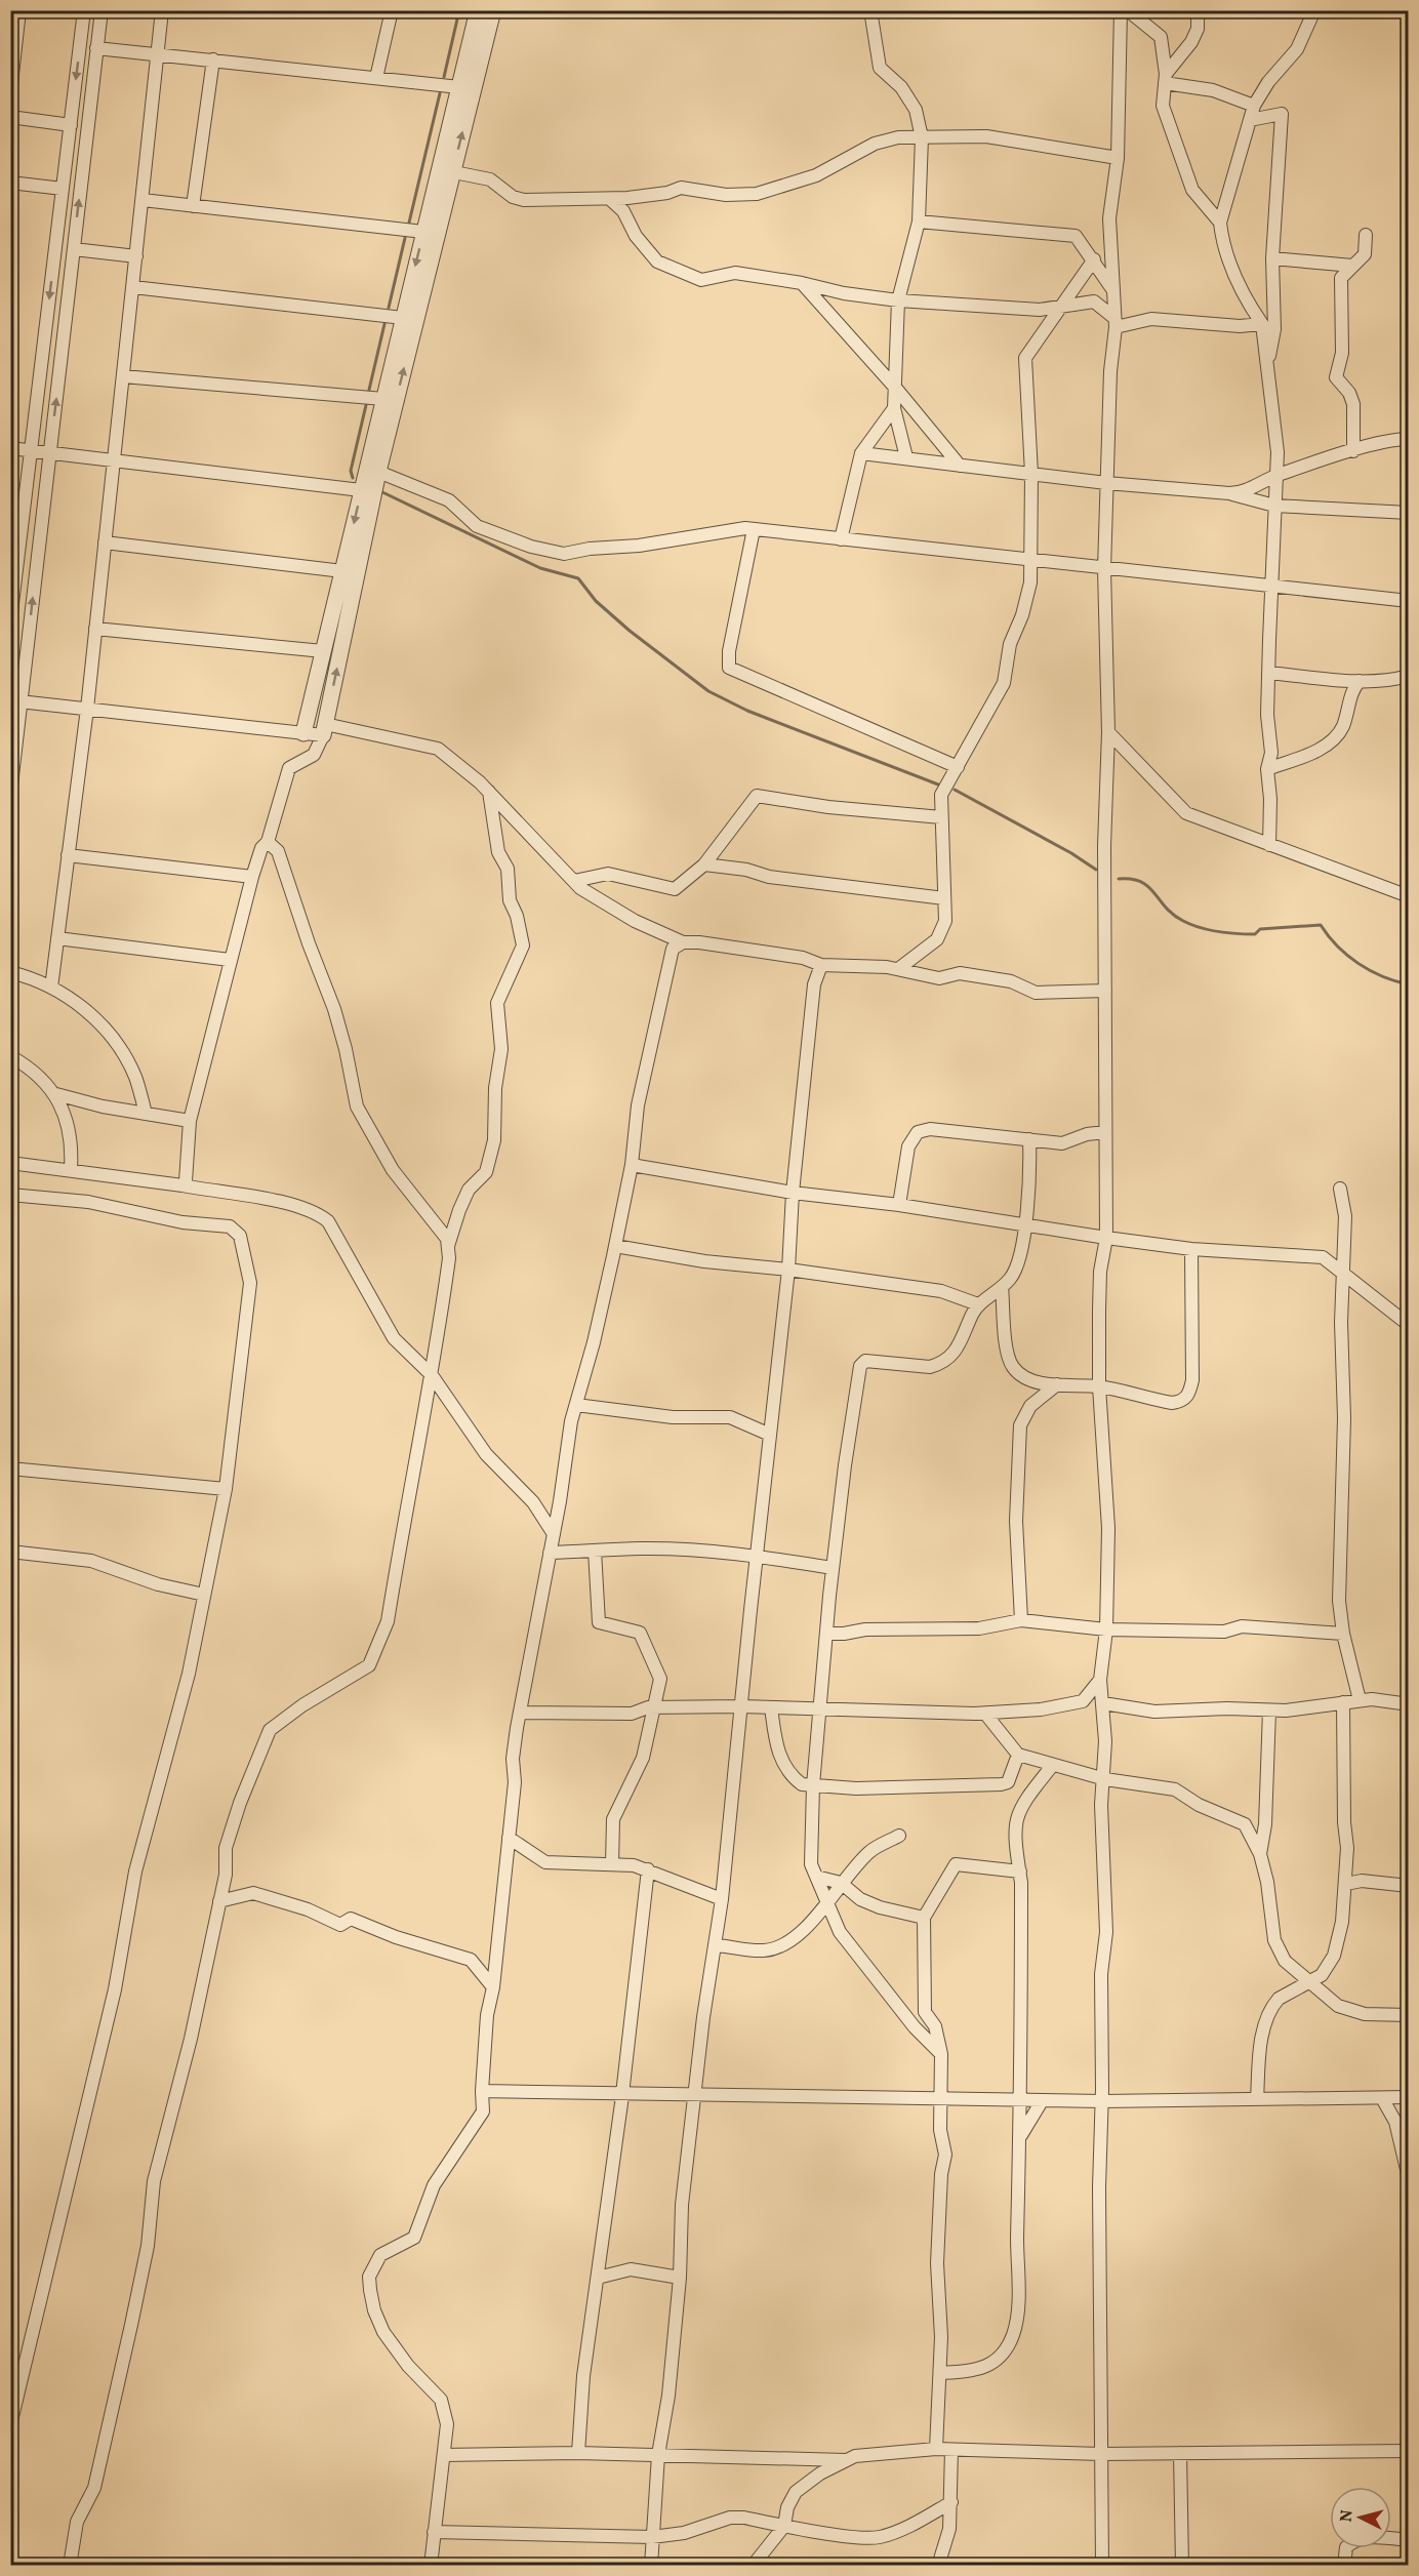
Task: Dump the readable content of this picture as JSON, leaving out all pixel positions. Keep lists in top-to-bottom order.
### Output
{
  "north": "left"
}
